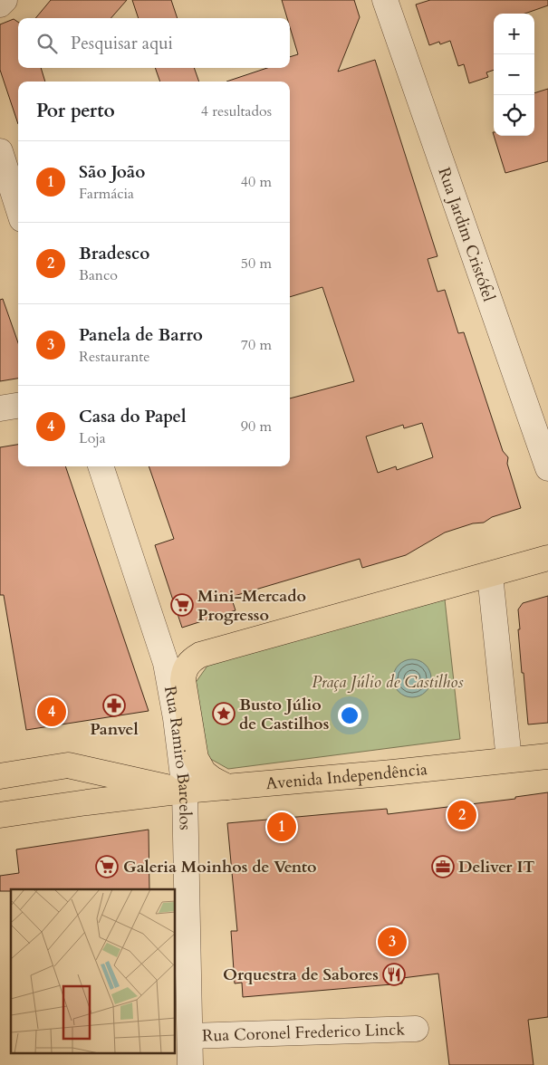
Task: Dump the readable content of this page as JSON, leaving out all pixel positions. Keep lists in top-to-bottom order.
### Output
{
  "streets": {
    "main road": ["Rua Ramiro Barcelos", "Avenida Independência"],
    "street": ["Rua Jardim Cristófel", "Rua Coronel Frederico Linck"]
  },
  "crossings": [
    ["Rua Ramiro Barcelos", "Avenida Independência"],
    ["Rua Ramiro Barcelos", "Rua Coronel Frederico Linck"]
  ],
  "parks": ["Praça Júlio de Castilhos"],
  "places": {
    "supermarket": ["Mini-Mercado Progresso", "Galeria Moinhos de Vento"],
    "pharmacy": ["Panvel"],
    "place": ["Busto Júlio de Castilhos"],
    "office": ["Deliver IT"],
    "restaurant": ["Orquestra de Sabores"]
  },
  "page": {
    "map_buttons": ["+", "−"],
    "search": "Pesquisar aqui",
    "heading": ["Por perto", "4 resultados"],
    "list": [
      {
        "mark": "1",
        "name": "São João",
        "note": "Farmácia",
        "value": "40 m"
      },
      {
        "mark": "2",
        "name": "Bradesco",
        "note": "Banco",
        "value": "50 m"
      },
      {
        "mark": "3",
        "name": "Panela de Barro",
        "note": "Restaurante",
        "value": "70 m"
      },
      {
        "mark": "4",
        "name": "Casa do Papel",
        "note": "Loja",
        "value": "90 m"
      }
    ],
    "pins": [
      "4",
      "2",
      "1",
      "3"
    ]
  }
}
